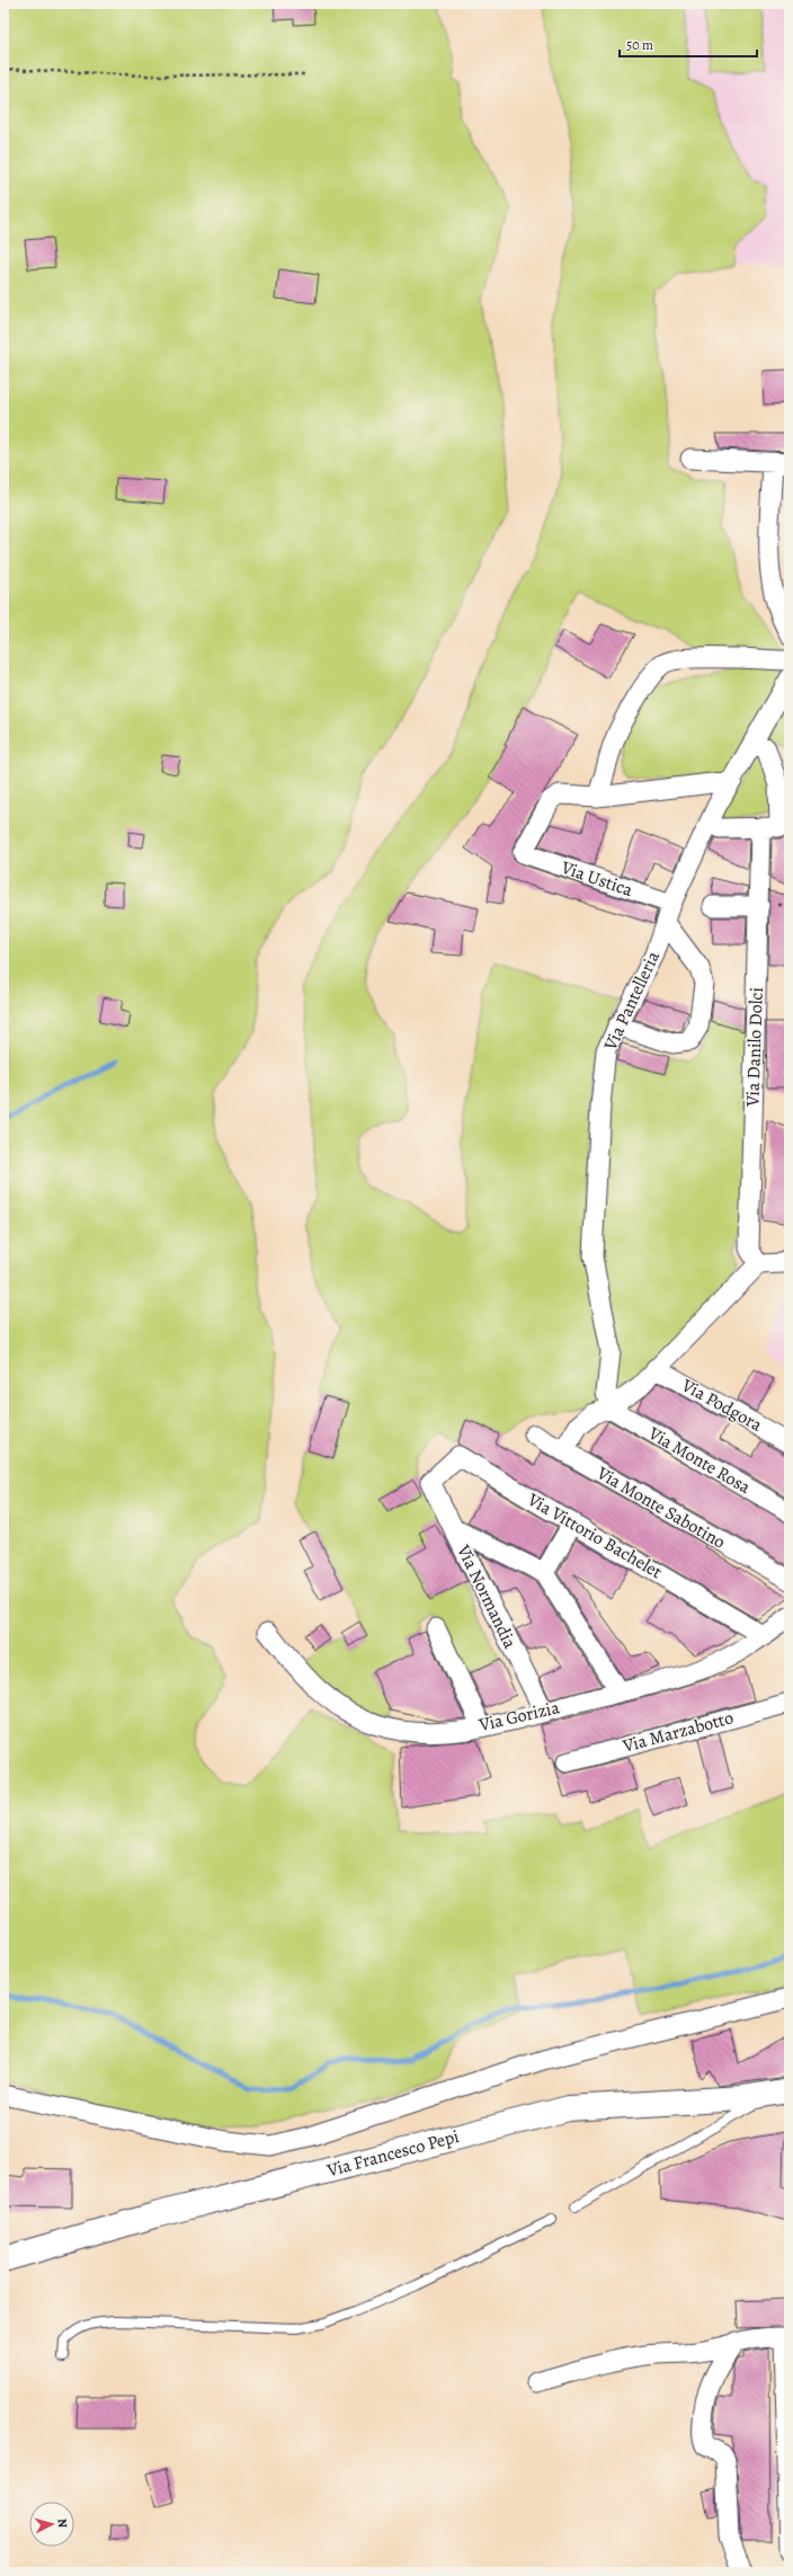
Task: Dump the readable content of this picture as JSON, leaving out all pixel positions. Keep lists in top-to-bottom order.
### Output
{
  "streets": {
    "main road": ["Via Francesco Pepi"],
    "street": [
      "Via Ustica",
      "Via Pantelleria",
      "Via Danilo Dolci",
      "Via Podgora",
      "Via Monte Rosa",
      "Via Monte Sabotino",
      "Via Vittorio Bachelet",
      "Via Normandia",
      "Via Gorizia",
      "Via Marzabotto"
    ]
  },
  "crossings": [
    ["Via Ustica", "Via Pantelleria"],
    ["Via Pantelleria", "Via Danilo Dolci"],
    ["Via Pantelleria", "Via Monte Rosa"],
    ["Via Vittorio Bachelet", "Via Normandia"],
    ["Via Vittorio Bachelet", "Via Gorizia"],
    ["Via Normandia", "Via Gorizia"]
  ],
  "scale_bar": "50 m",
  "north": "right"
}
